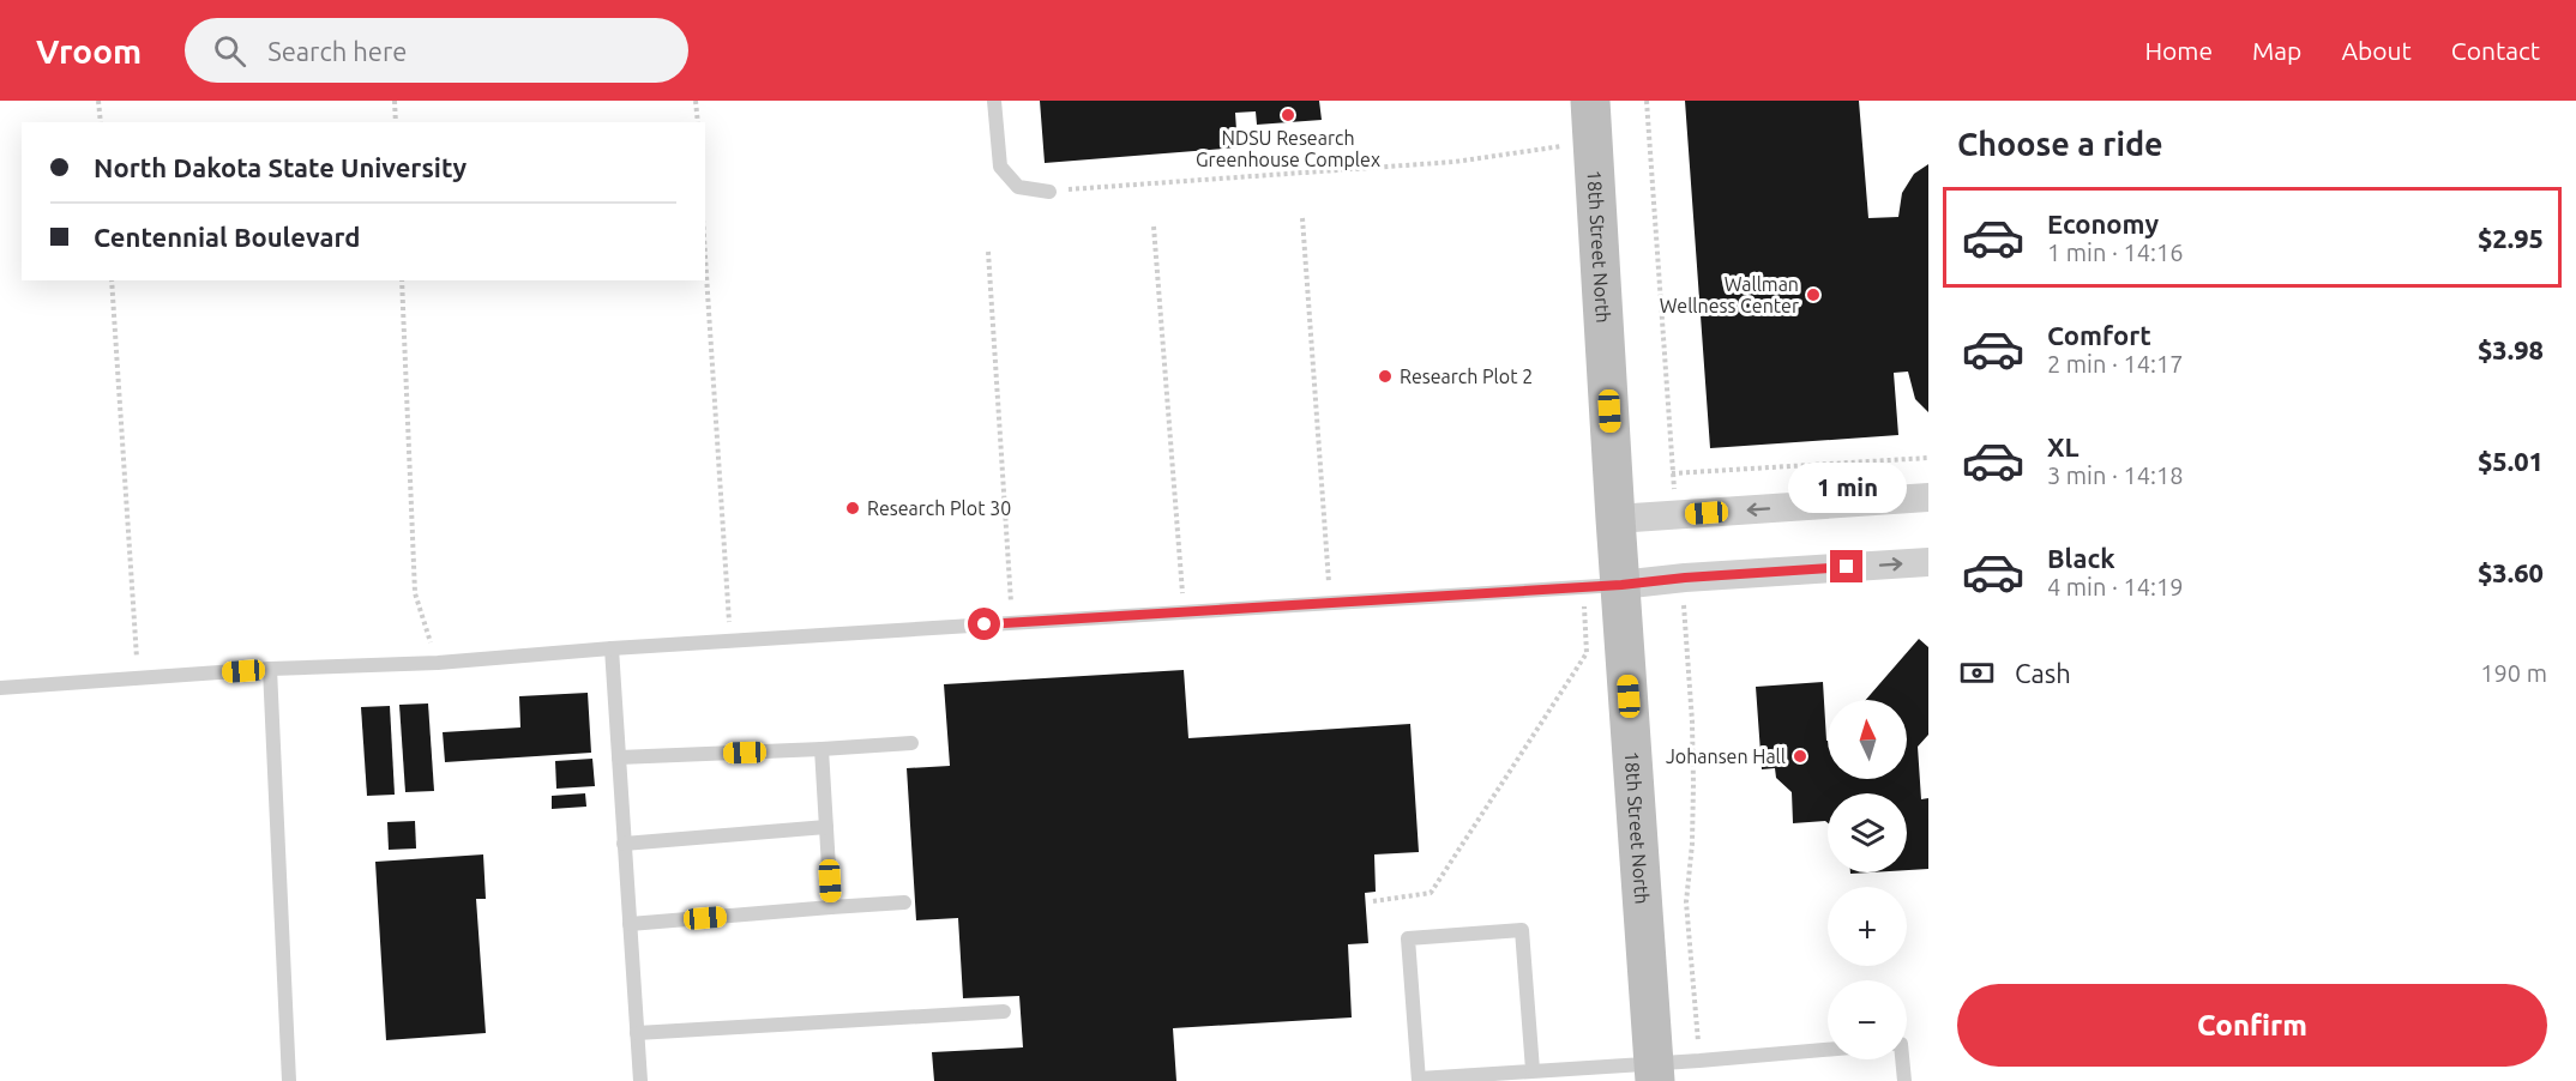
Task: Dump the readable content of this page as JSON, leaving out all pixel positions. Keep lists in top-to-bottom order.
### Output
{
  "streets": {
    "street": ["18th Street North"]
  },
  "places": [
    "NDSU Research Greenhouse Complex",
    "Wallman Wellness Center",
    "Research Plot 2",
    "Research Plot 30",
    "Johansen Hall"
  ],
  "north": "top",
  "page": {
    "header": "Vroom",
    "search": "Search here",
    "nav": [
      "Home",
      "Map",
      "About",
      "Contact"
    ],
    "heading": "Choose a ride",
    "banner": ["North Dakota State University", "Centennial Boulevard"],
    "list": [
      {
        "name": "Economy",
        "note": "1 min · 14:16",
        "value": "$2.95"
      },
      {
        "name": "Comfort",
        "note": "2 min · 14:17",
        "value": "$3.98"
      },
      {
        "name": "XL",
        "note": "3 min · 14:18",
        "value": "$5.01"
      },
      {
        "name": "Black",
        "note": "4 min · 14:19",
        "value": "$3.60"
      }
    ],
    "bubble": "1 min",
    "pay": ["Cash", "190 m"],
    "map_buttons": ["+", "−"],
    "buttons": "Confirm"
  }
}
